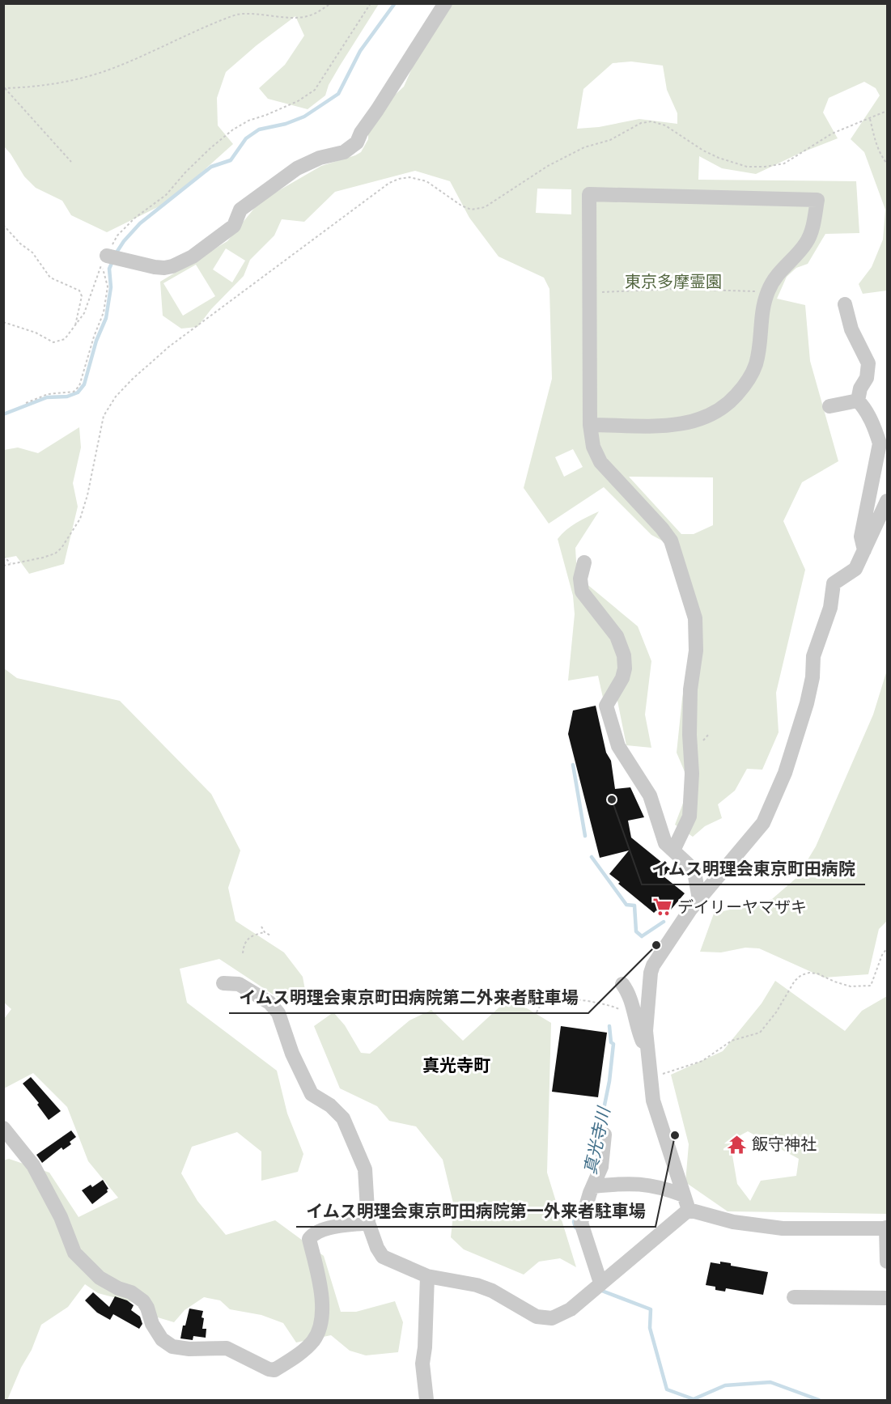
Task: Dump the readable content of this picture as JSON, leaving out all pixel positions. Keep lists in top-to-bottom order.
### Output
{
  "districts": ["真光寺町"],
  "water": ["真光寺川"],
  "parks": ["東京多摩霊園"],
  "places": {
    "other": ["イムス明理会東京町田病院", "イムス明理会東京町田病院第二外来者駐車場", "イムス明理会東京町田病院第一外来者駐車場"],
    "supermarket": ["デイリーヤマザキ"],
    "temple": ["飯守神社"]
  }
}
